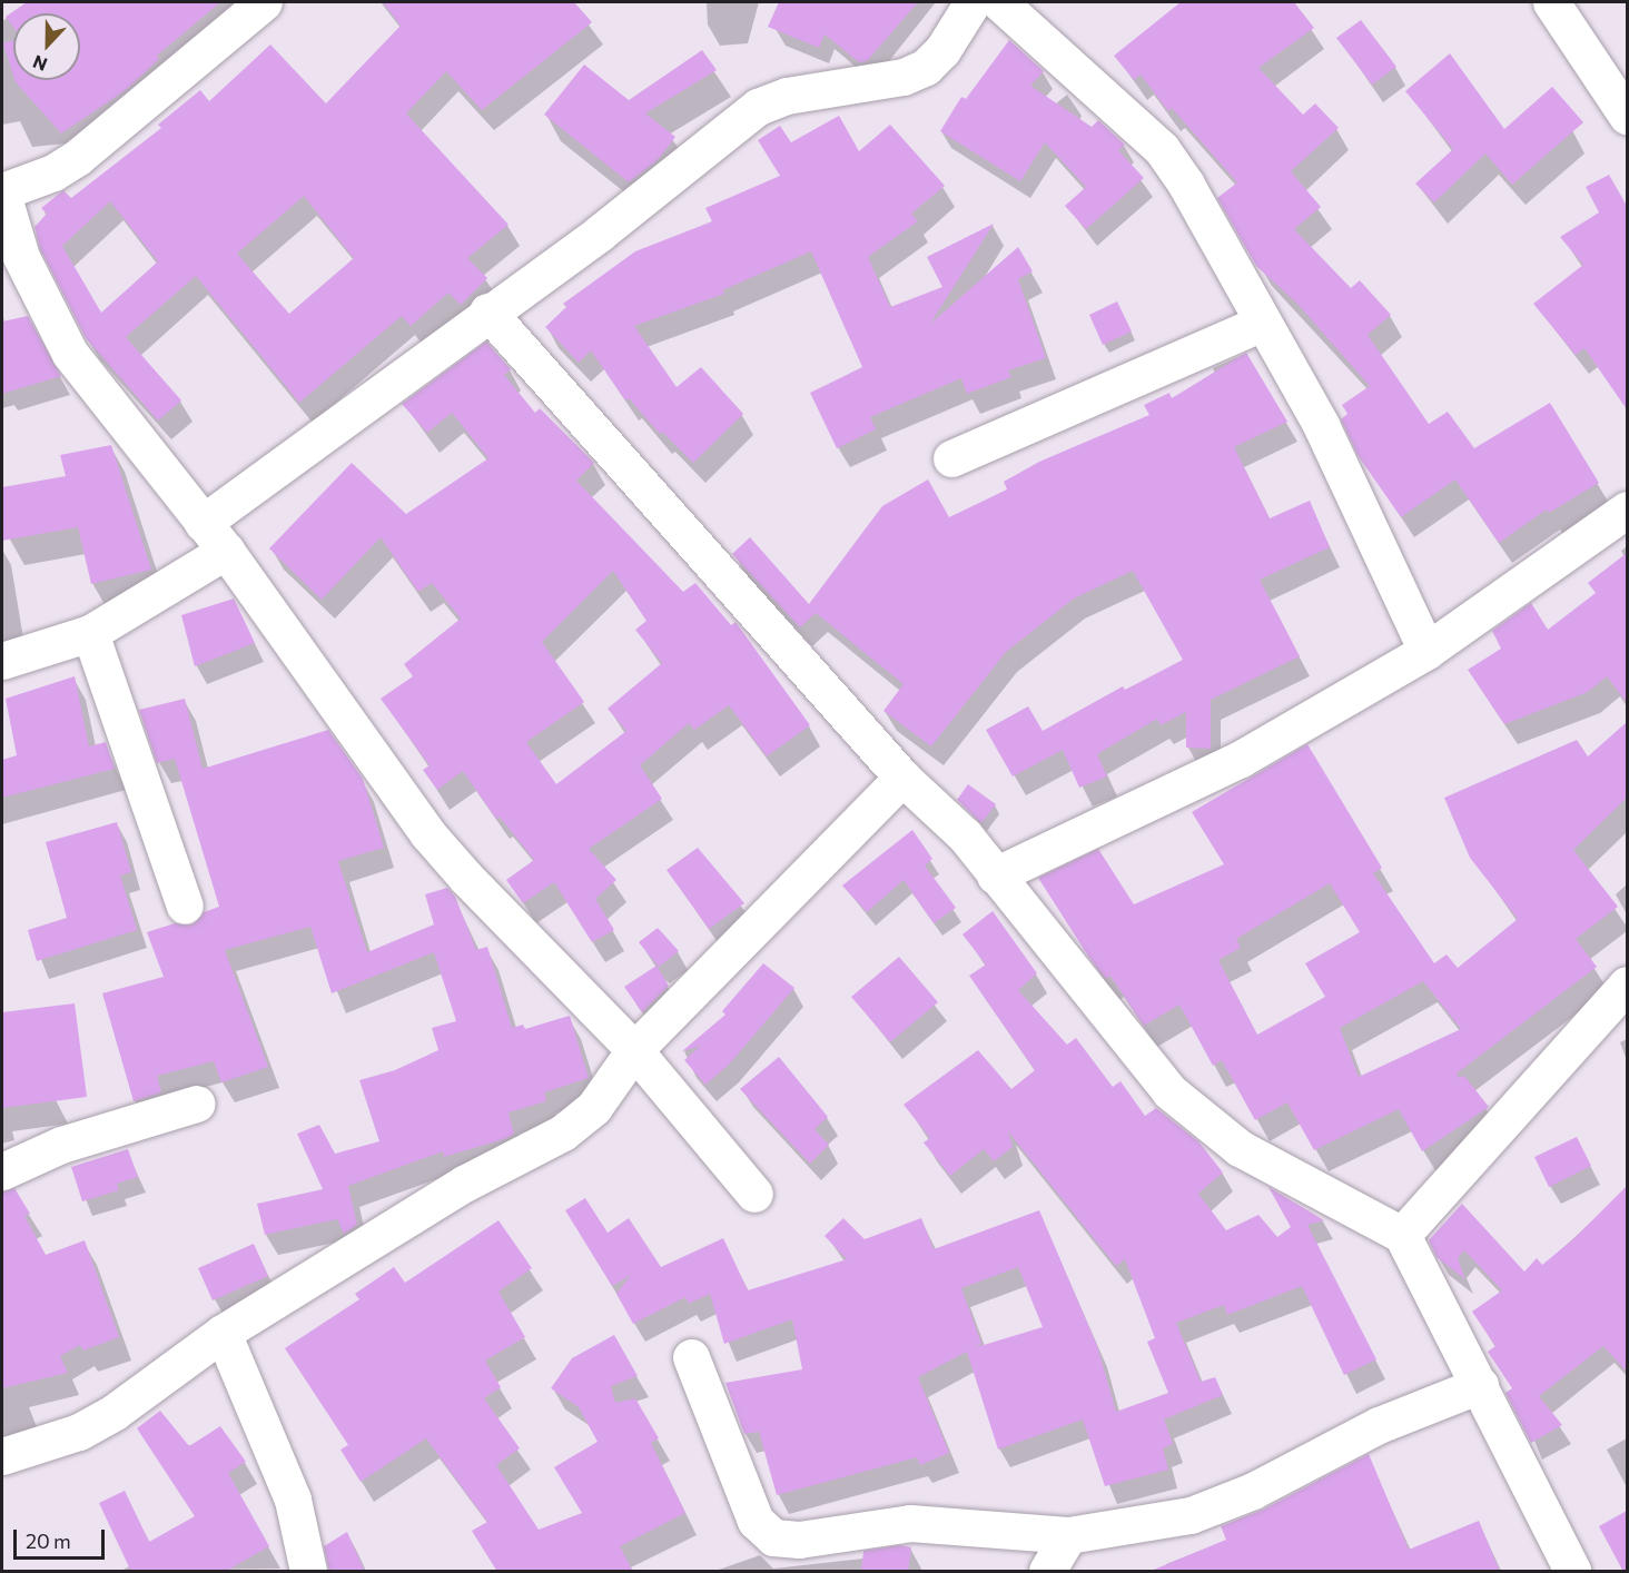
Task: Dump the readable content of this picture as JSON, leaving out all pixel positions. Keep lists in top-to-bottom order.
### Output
{
  "scale_bar": "20 m",
  "north": "bottom"
}
